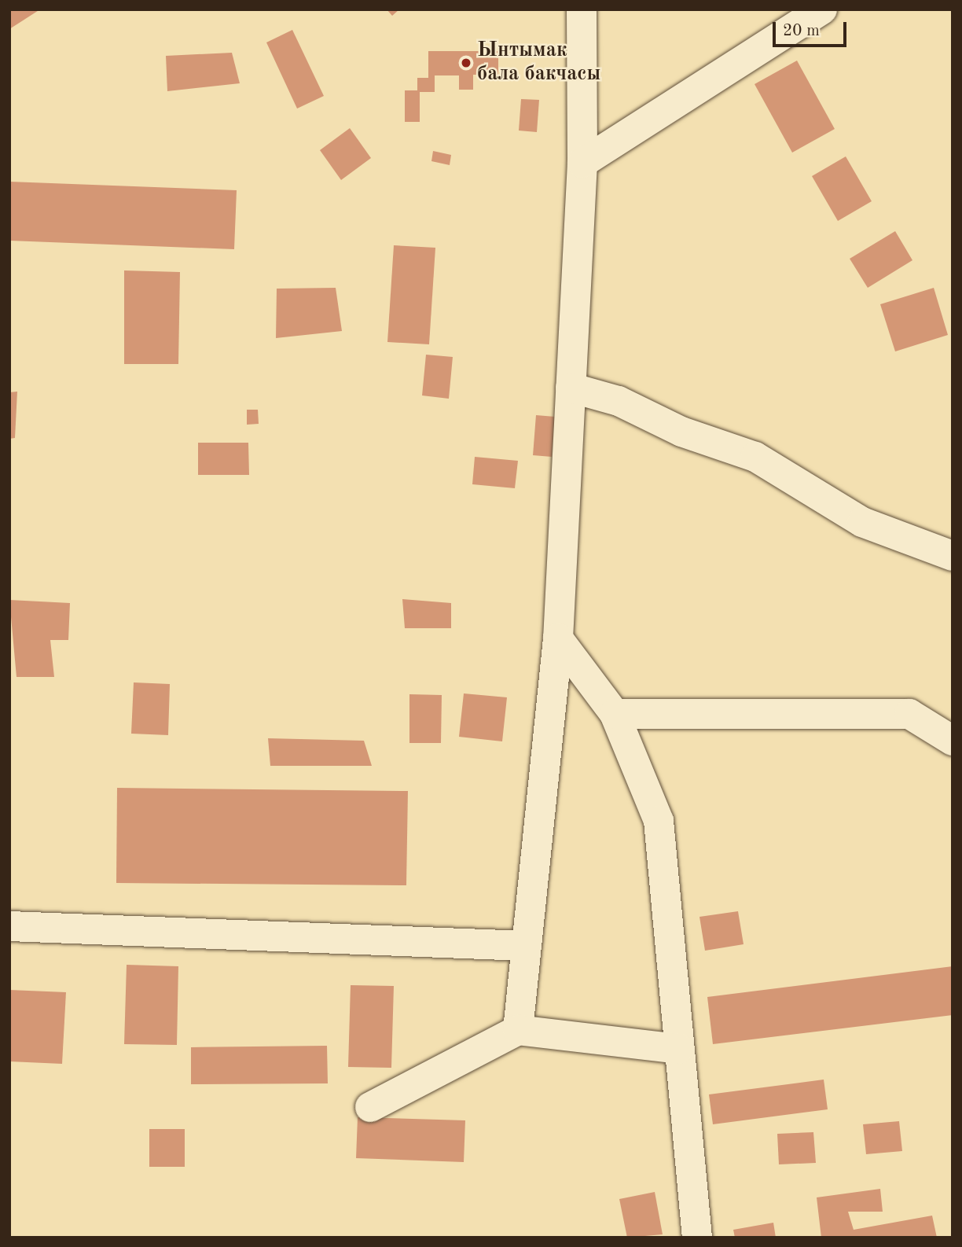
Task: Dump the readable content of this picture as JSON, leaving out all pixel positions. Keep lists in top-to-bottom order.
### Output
{
  "places": ["Ынтымак бала бакчасы"],
  "scale_bar": "20 m"
}
